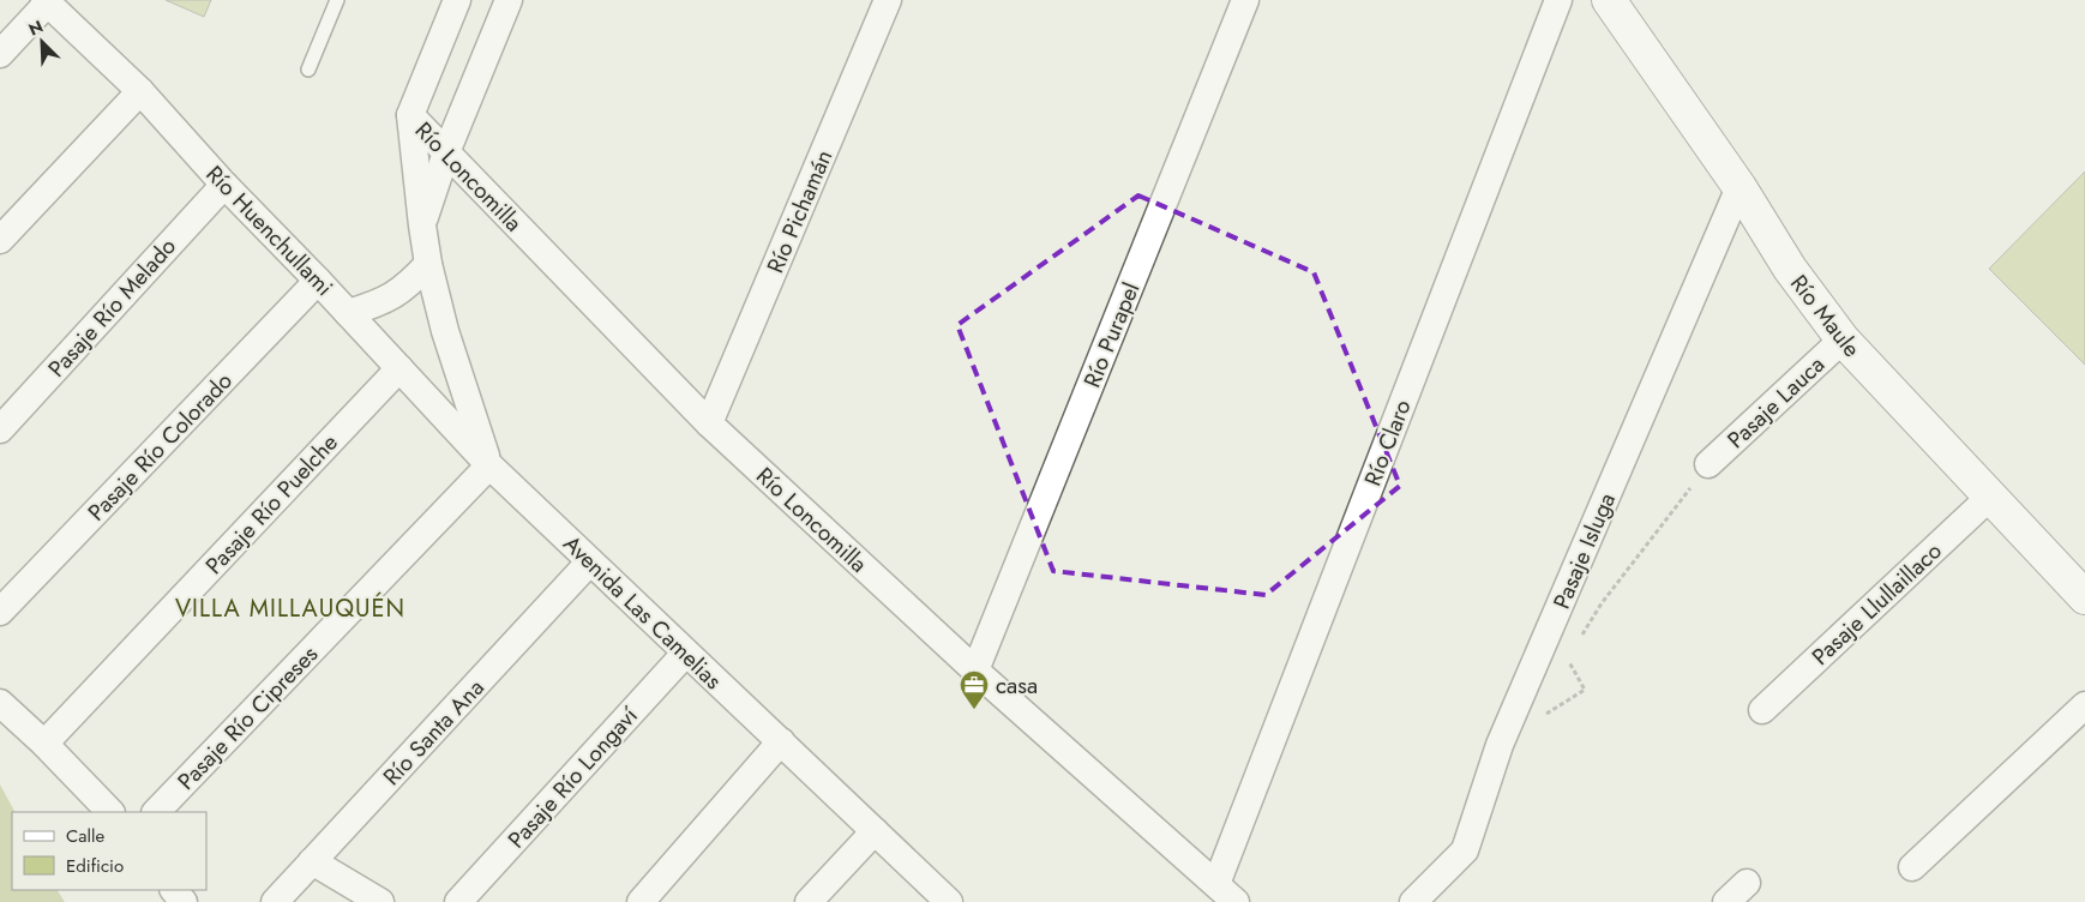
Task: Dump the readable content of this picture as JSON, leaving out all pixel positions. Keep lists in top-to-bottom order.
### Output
{
  "streets": {
    "street": [
      "Río Loncomilla",
      "Río Pichamán",
      "Río Huenchullami",
      "Pasaje Río Melado",
      "Río Maule",
      "Río Purapel",
      "Pasaje Lauca",
      "Río Claro",
      "Pasaje Río Colorado",
      "Pasaje Río Puelche",
      "Pasaje Isluga",
      "Pasaje Llullaillaco",
      "Avenida Las Camelias",
      "Pasaje Río Cipreses",
      "Río Santa Ana",
      "Pasaje Río Longaví"
    ]
  },
  "crossings": [
    ["Río Loncomilla", "Río Pichamán"],
    ["Río Loncomilla", "Río Purapel"],
    ["Río Loncomilla", "Río Claro"],
    ["Río Loncomilla", "Avenida Las Camelias"],
    ["Río Huenchullami", "Pasaje Río Melado"],
    ["Río Huenchullami", "Pasaje Río Colorado"],
    ["Río Huenchullami", "Pasaje Río Puelche"],
    ["Río Huenchullami", "Avenida Las Camelias"],
    ["Río Huenchullami", "Pasaje Río Cipreses"],
    ["Río Maule", "Pasaje Lauca"],
    ["Río Maule", "Pasaje Isluga"],
    ["Río Maule", "Pasaje Llullaillaco"],
    ["Avenida Las Camelias", "Pasaje Río Cipreses"],
    ["Avenida Las Camelias", "Río Santa Ana"],
    ["Avenida Las Camelias", "Pasaje Río Longaví"]
  ],
  "districts": ["VILLA MILLAUQUÉN"],
  "places": {
    "office": ["casa"]
  },
  "legend": ["Calle", "Edificio"],
  "north": "top left"
}
